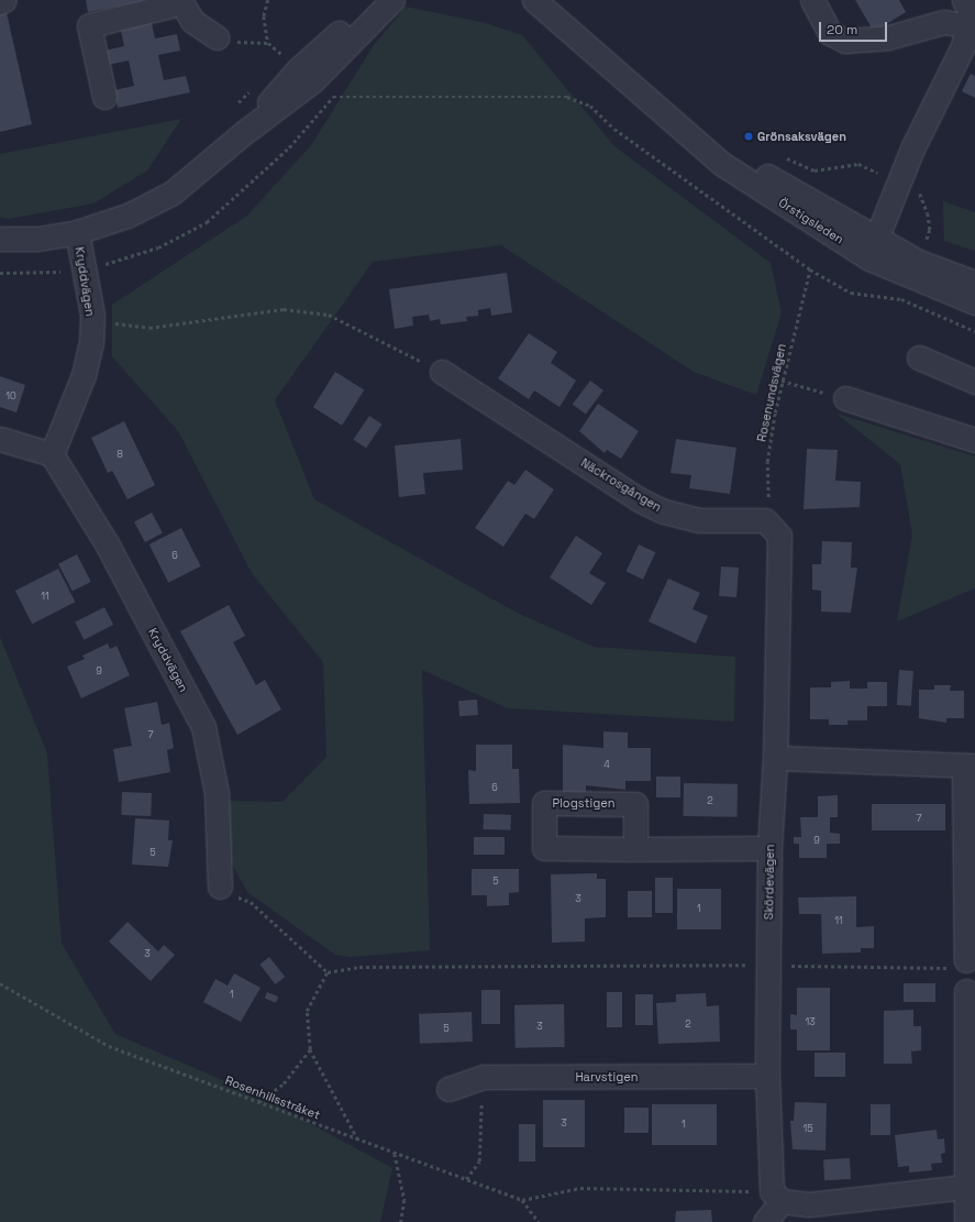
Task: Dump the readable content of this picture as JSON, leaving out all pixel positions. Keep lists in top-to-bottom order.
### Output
{
  "streets": {
    "street": [
      "Örstigsleden",
      "Kryddvägen",
      "Näckrosgången",
      "Skördevägen",
      "Harvstigen"
    ],
    "path": ["Rosenundsvägen", "Rosenhillsstråket"]
  },
  "crossings": [
    ["Rosenundsvägen", "Näckrosgången"],
    ["Skördevägen", "Harvstigen"]
  ],
  "places": ["Grönsaksvägen"],
  "house_numbers": [
    "10",
    "8",
    "6",
    "11",
    "9",
    "7",
    "4",
    "6",
    "2",
    "7",
    "9",
    "5",
    "5",
    "3",
    "1",
    "11",
    "3",
    "1",
    "13",
    "2",
    "3",
    "5",
    "3",
    "1",
    "15"
  ],
  "scale_bar": "20 m"
}
